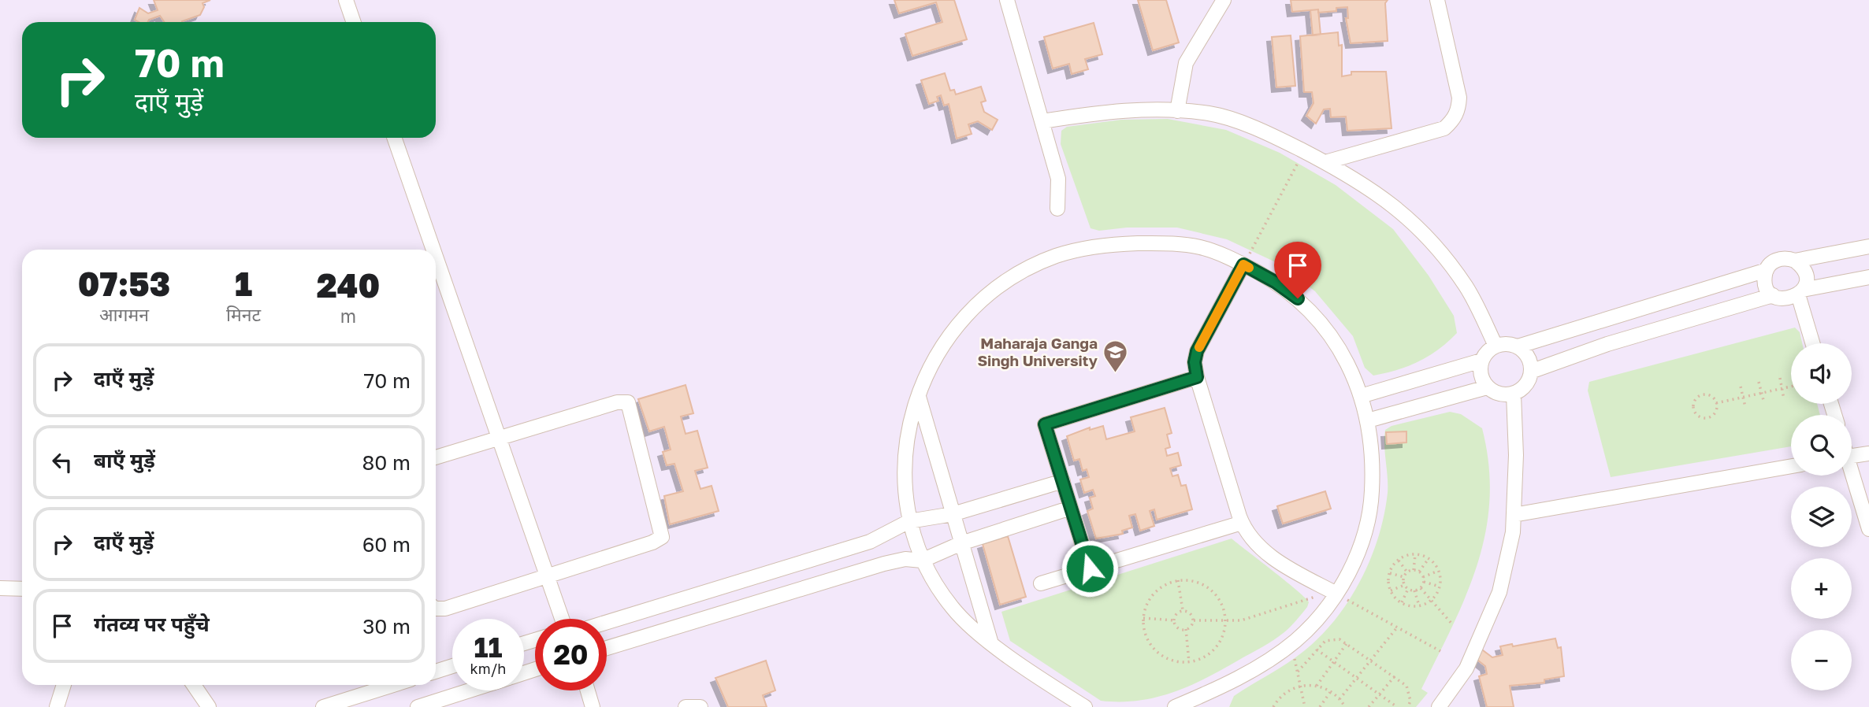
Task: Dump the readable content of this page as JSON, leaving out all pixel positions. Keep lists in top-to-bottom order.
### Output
{
  "places": {
    "school or university": ["Maharaja Ganga Singh University"]
  },
  "page": {
    "turn": ["70 m", "दाएँ मुड़ें"],
    "eta": [
      "07:53",
      "आगमन",
      "1",
      "मिनट",
      "240",
      "m"
    ],
    "map_buttons": ["+", "−"],
    "list": [
      {
        "name": "दाएँ मुड़ें",
        "value": "70 m"
      },
      {
        "name": "बाएँ मुड़ें",
        "value": "80 m"
      },
      {
        "name": "दाएँ मुड़ें",
        "value": "60 m"
      },
      {
        "name": "गंतव्य पर पहुँचे",
        "value": "30 m"
      }
    ],
    "speed": "11 km/h",
    "limit": "20"
  }
}
